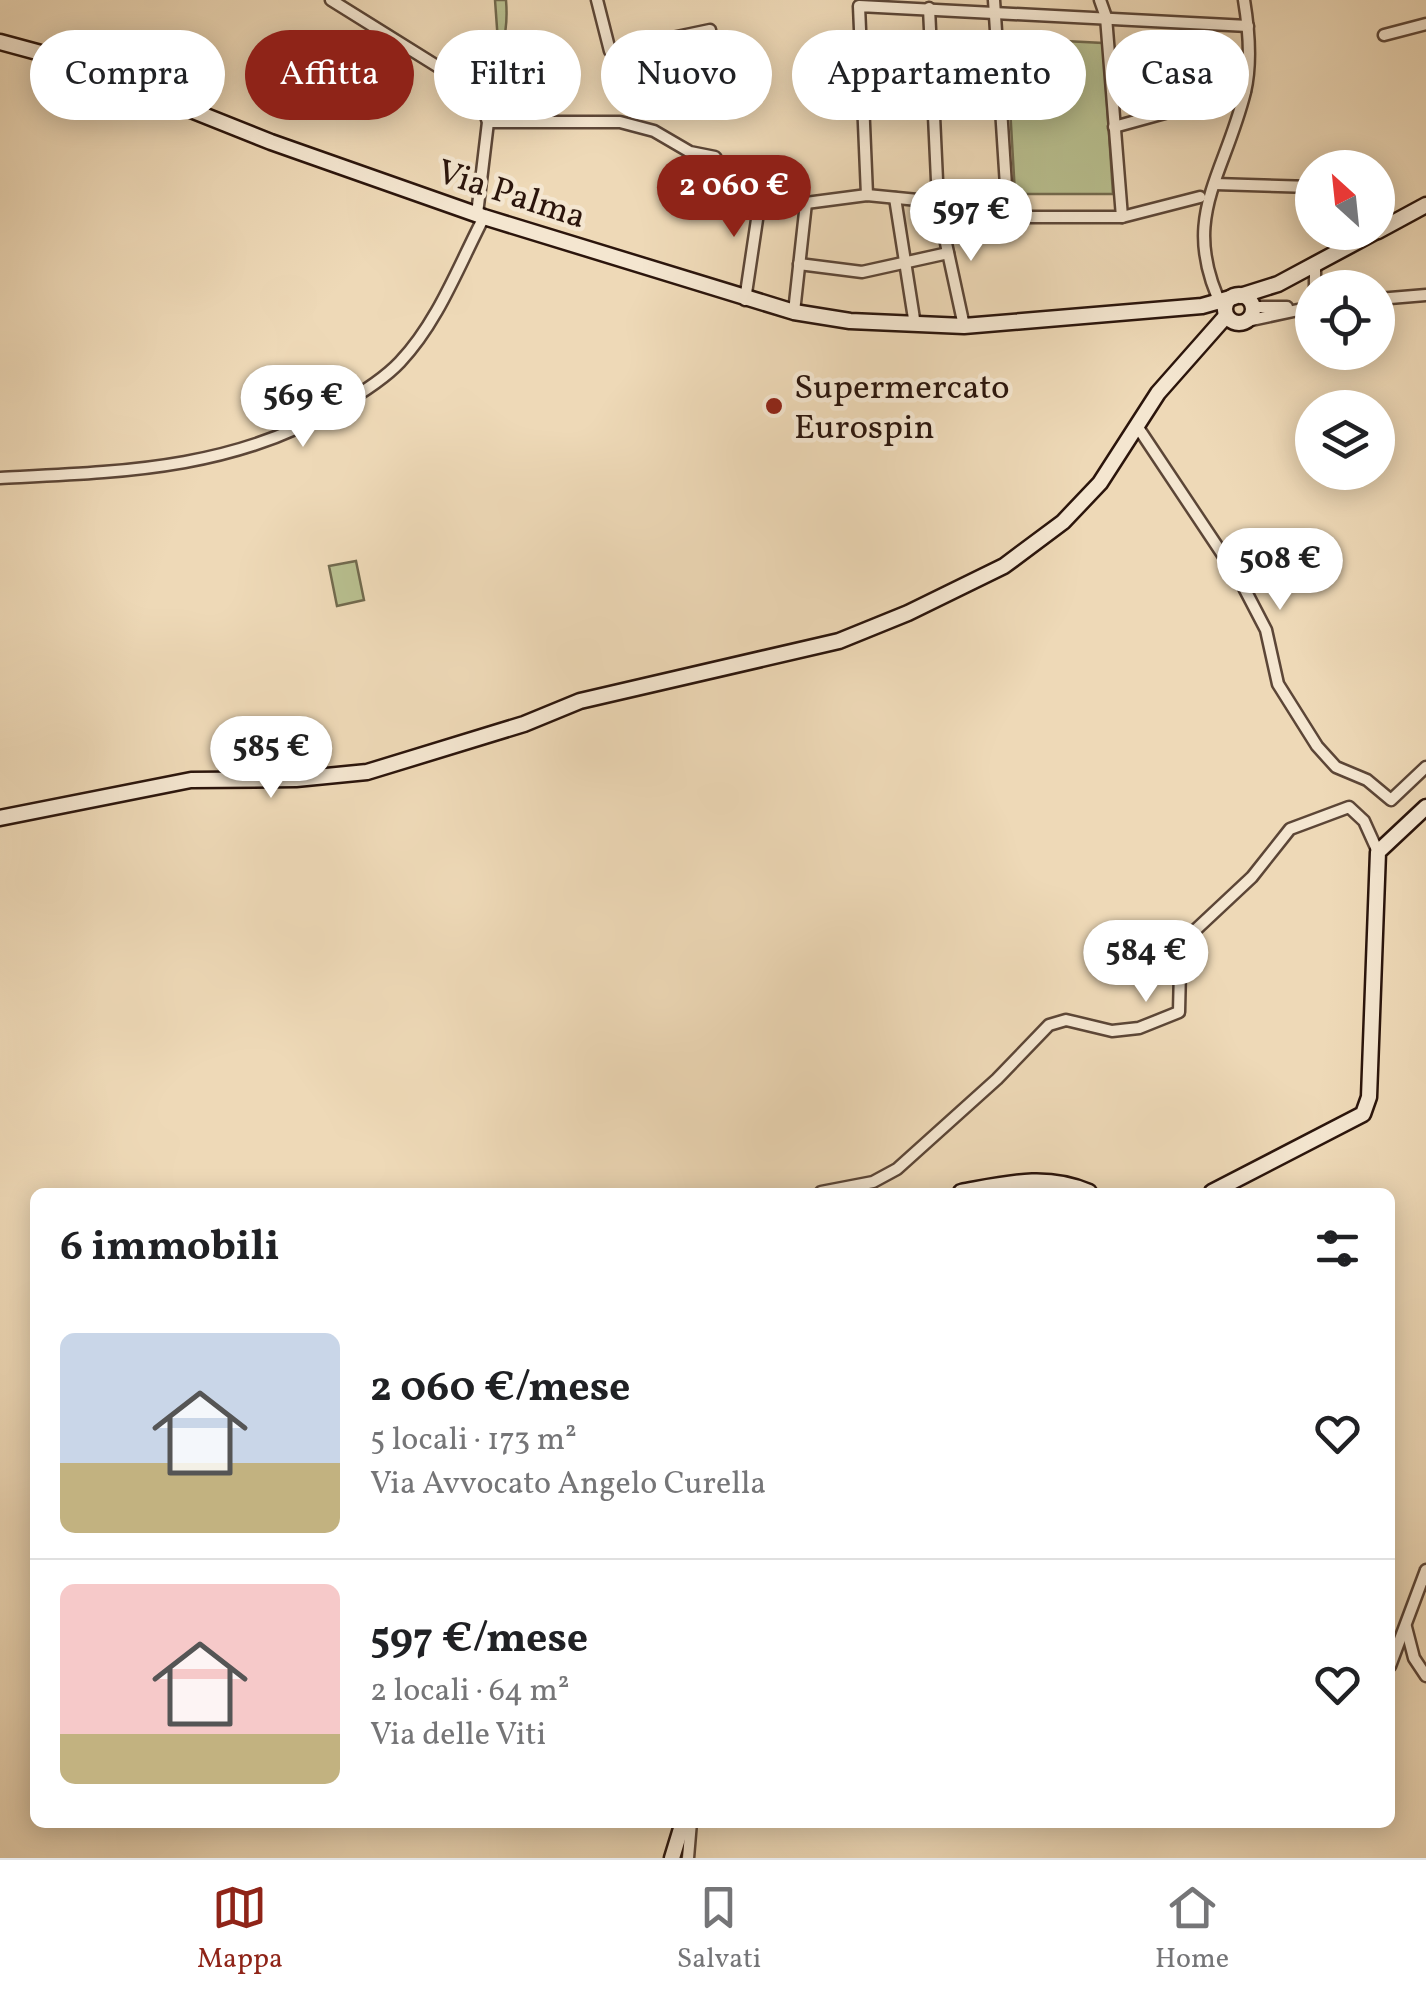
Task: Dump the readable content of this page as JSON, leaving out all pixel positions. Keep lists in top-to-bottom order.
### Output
{
  "streets": {
    "street": ["Via Palma"]
  },
  "places": ["Supermercato Eurospin"],
  "north": "top left",
  "page": {
    "chip": [
      "Compra",
      "Affitta",
      "Filtri",
      "Nuovo",
      "Appartamento",
      "Casa"
    ],
    "price": [
      "2 060 €",
      "597 €",
      "569 €",
      "508 €",
      "585 €",
      "584 €"
    ],
    "heading": "6 immobili",
    "list": [
      {
        "name": "2 060 €/mese",
        "note": "5 locali · 173 m² · Via Avvocato Angelo Curella"
      },
      {
        "name": "597 €/mese",
        "note": "2 locali · 64 m² · Via delle Viti"
      }
    ],
    "tabs": ["Mappa", "Salvati", "Home"]
  }
}
